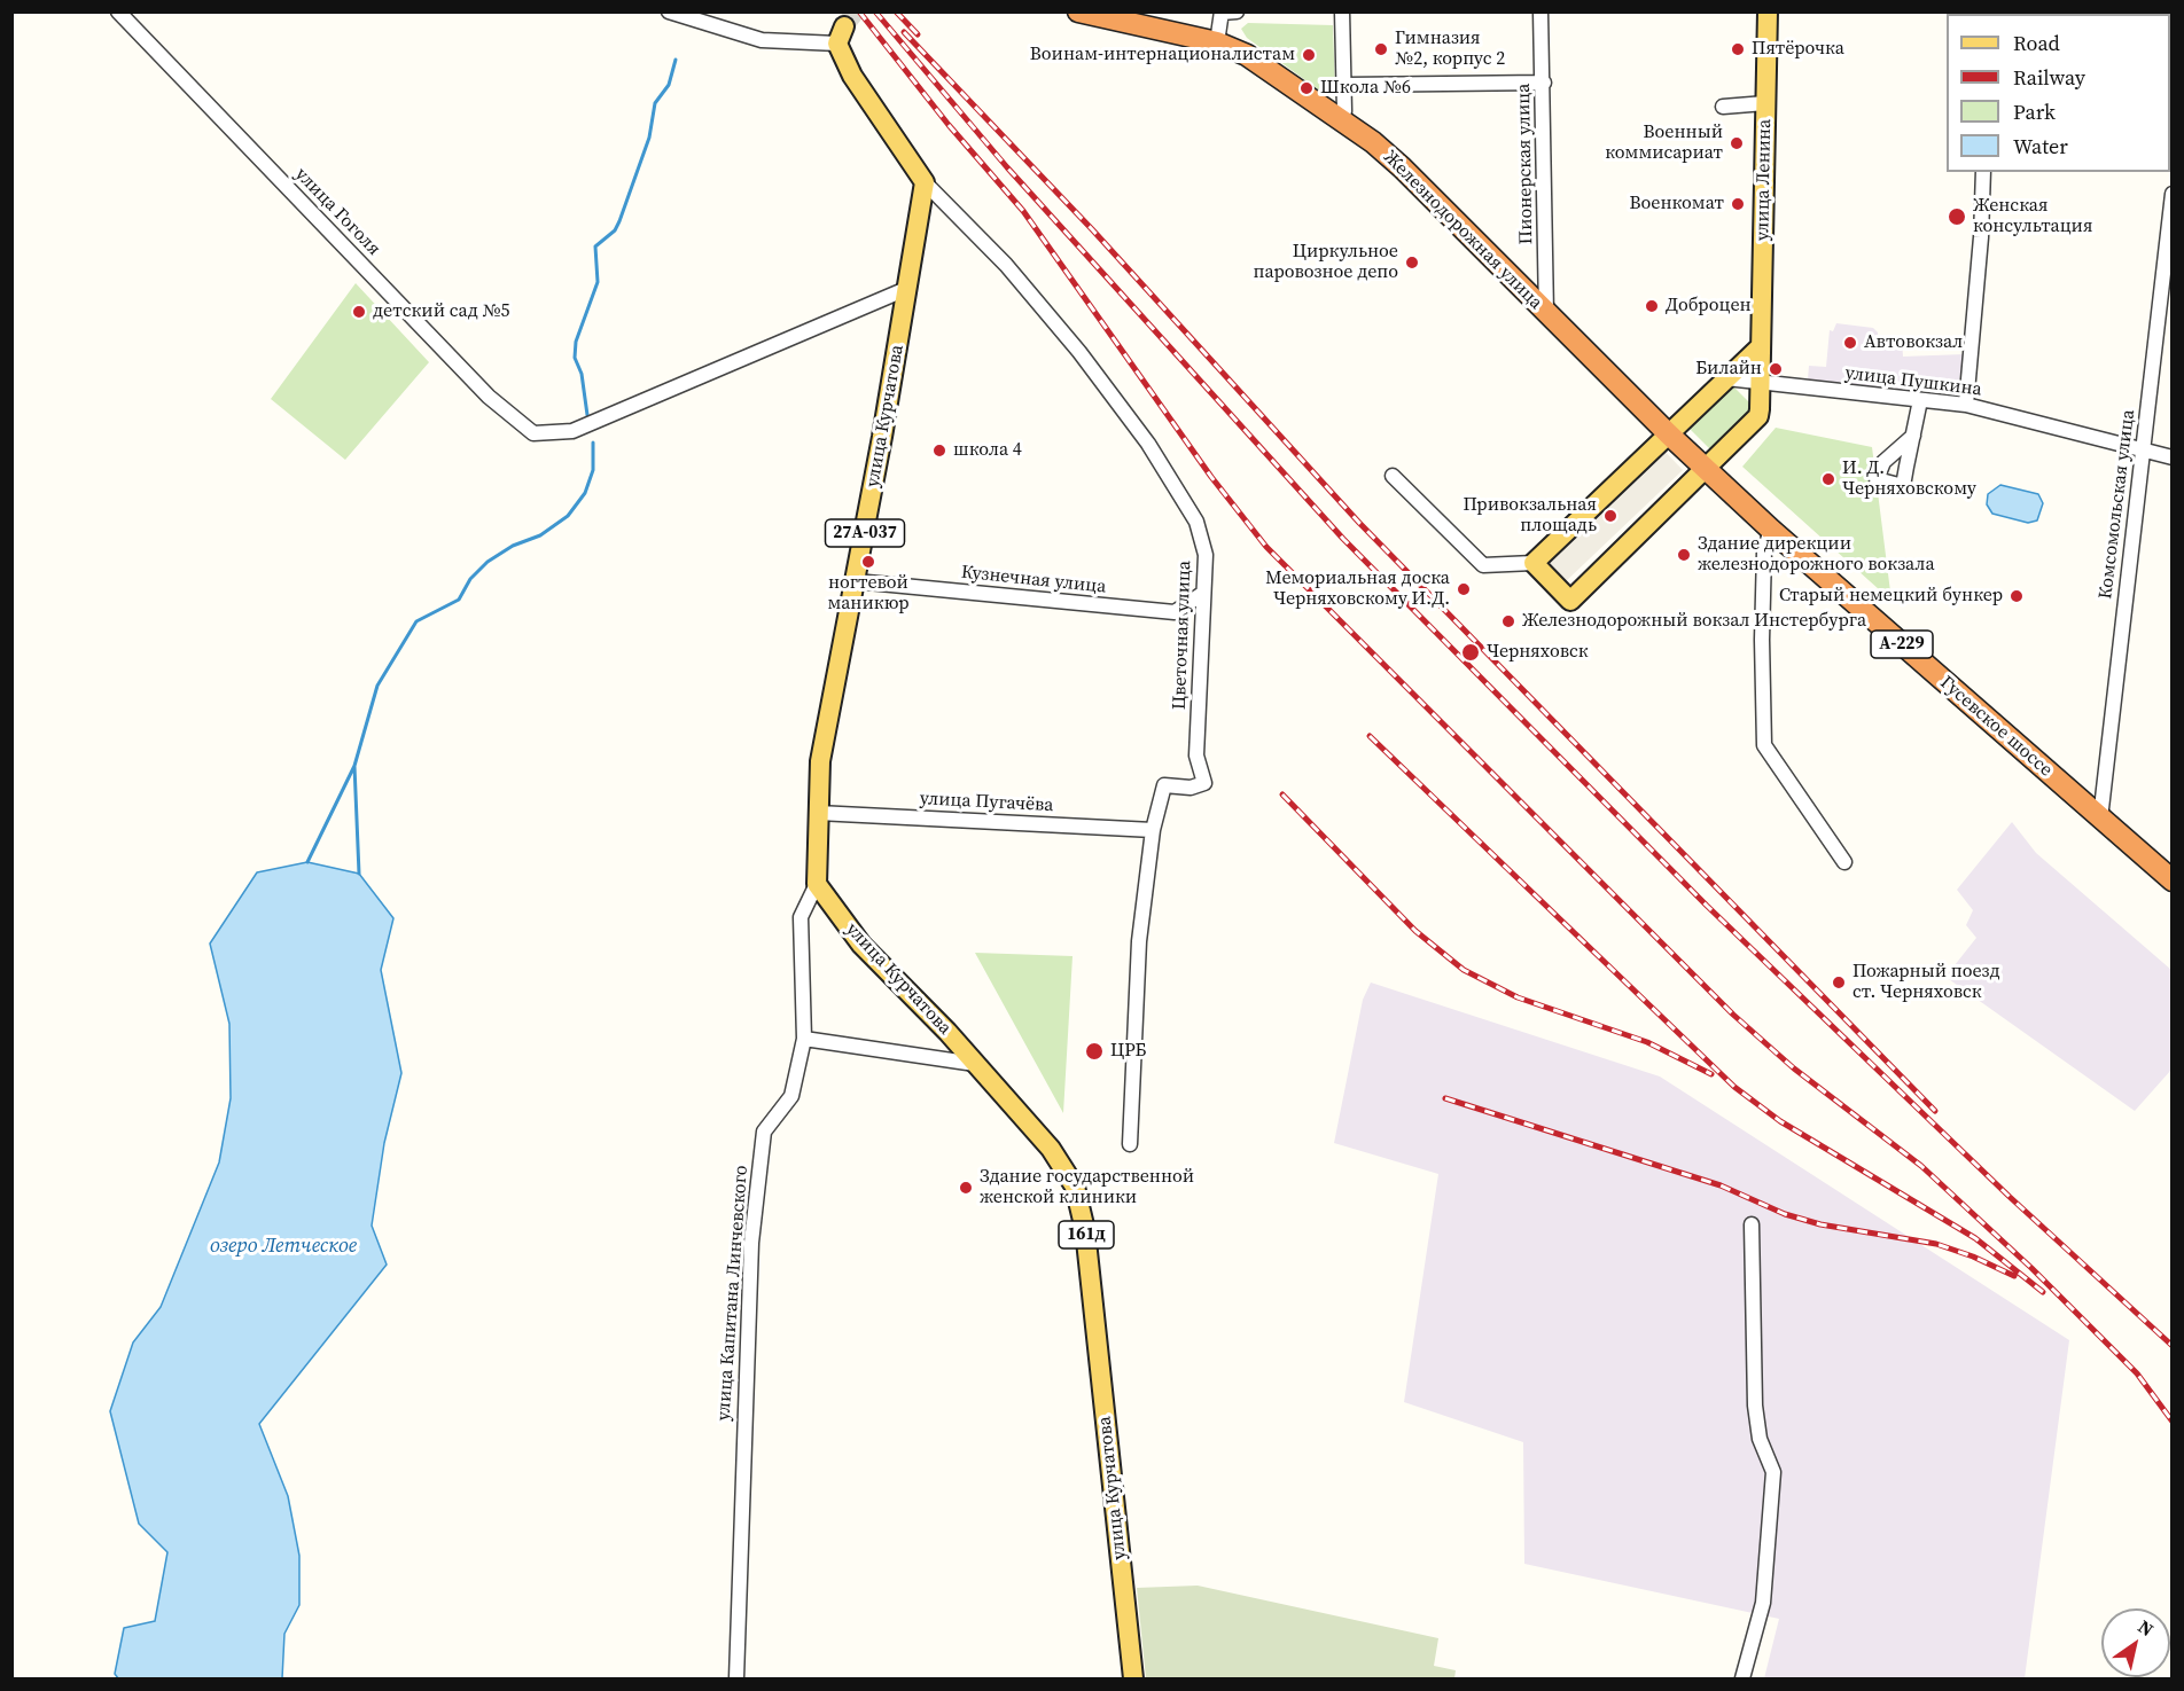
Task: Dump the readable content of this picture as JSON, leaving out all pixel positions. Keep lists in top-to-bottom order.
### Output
{
  "streets": {
    "highway": ["Железнодорожная улица", "А-229", "Гусевское шоссе"],
    "main road": [
      "улица Ленина",
      "улица Курчатова",
      "27А-037",
      "161д"
    ],
    "street": [
      "Пионерская улица",
      "улица Гоголя",
      "улица Пушкина",
      "Комсомольская улица",
      "Кузнечная улица",
      "Цветочная улица",
      "улица Пугачёва",
      "улица Капитана Линчевского"
    ]
  },
  "crossings": [
    ["Пионерская улица", "Железнодорожная улица"],
    ["улица Ленина", "улица Пушкина"],
    ["улица Ленина", "Гусевское шоссе"],
    ["улица Гоголя", "улица Курчатова"],
    ["Железнодорожная улица", "Гусевское шоссе"],
    ["улица Пушкина", "Комсомольская улица"],
    ["улица Курчатова", "Кузнечная улица"],
    ["улица Курчатова", "Цветочная улица"],
    ["улица Курчатова", "улица Пугачёва"],
    ["улица Курчатова", "улица Капитана Линчевского"],
    ["Комсомольская улица", "Гусевское шоссе"],
    ["Кузнечная улица", "Цветочная улица"],
    ["Цветочная улица", "улица Пугачёва"]
  ],
  "water": ["озеро Летческое"],
  "places": [
    "Гимназия №2, корпус 2",
    "Пятёрочка",
    "Воинам-интернационалистам",
    "Школа №6",
    "Военный коммисариат",
    "Военкомат",
    "Женская консультация",
    "Циркульное паровозное депо",
    "Доброцен",
    "детский сад №5",
    "Автовокзал",
    "Билайн",
    "школа 4",
    "И. Д. Черняховскому",
    "Привокзальная площадь",
    "Здание дирекции железнодорожного вокзала",
    "ногтевой маникюр",
    "Мемориальная доска Черняховскому И.Д.",
    "Старый немецкий бункер",
    "Железнодорожный вокзал Инстербурга",
    "Черняховск",
    "Пожарный поезд ст. Черняховск",
    "ЦРБ",
    "Здание государственной женской клиники"
  ],
  "legend": [
    "Road",
    "Railway",
    "Park",
    "Water"
  ],
  "north": "top right"
}
